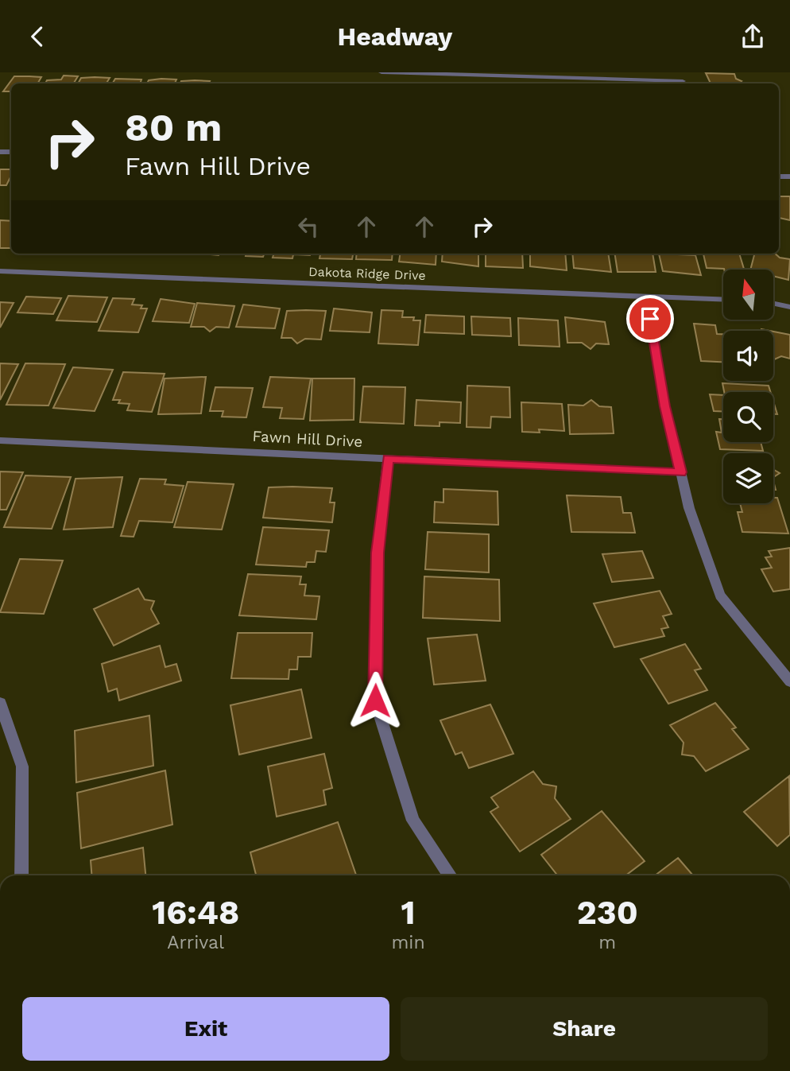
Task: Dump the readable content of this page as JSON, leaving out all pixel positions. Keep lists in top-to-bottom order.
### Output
{
  "streets": {
    "street": ["Dakota Ridge Drive", "Fawn Hill Drive"]
  },
  "north": "top",
  "page": {
    "header": "Headway",
    "turn": ["80 m", "Fawn Hill Drive"],
    "eta": [
      "16:48",
      "Arrival",
      "1",
      "min",
      "230",
      "m"
    ],
    "buttons": ["Exit", "Share"]
  }
}
